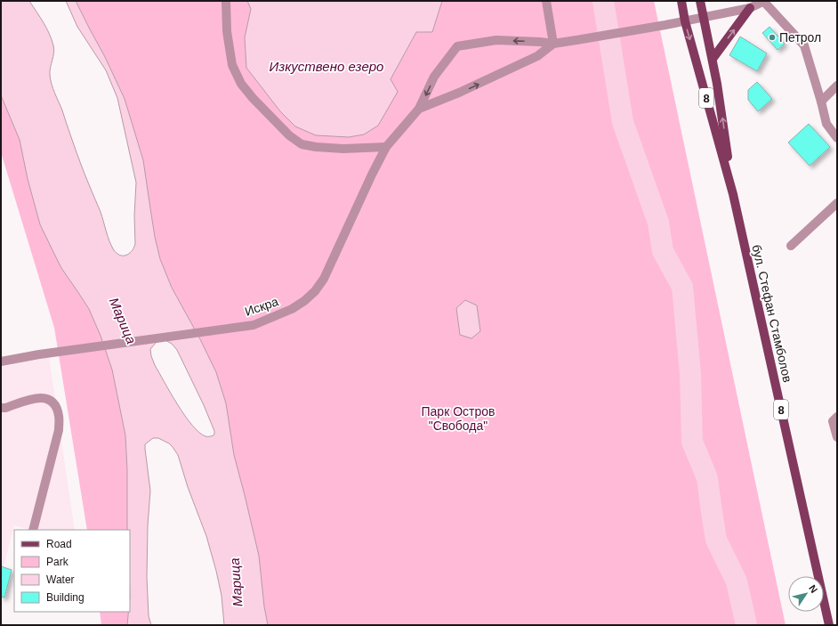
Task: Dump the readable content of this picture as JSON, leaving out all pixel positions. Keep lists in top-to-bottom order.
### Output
{
  "streets": {
    "main road": ["8", "бул. Стефан Стамболов"],
    "street": ["Искра"]
  },
  "water": ["Изкуствено езеро", "Марица"],
  "parks": ["Парк Остров \"Свобода\""],
  "places": ["Петрол"],
  "legend": [
    "Road",
    "Park",
    "Water",
    "Building"
  ],
  "north": "top right"
}
